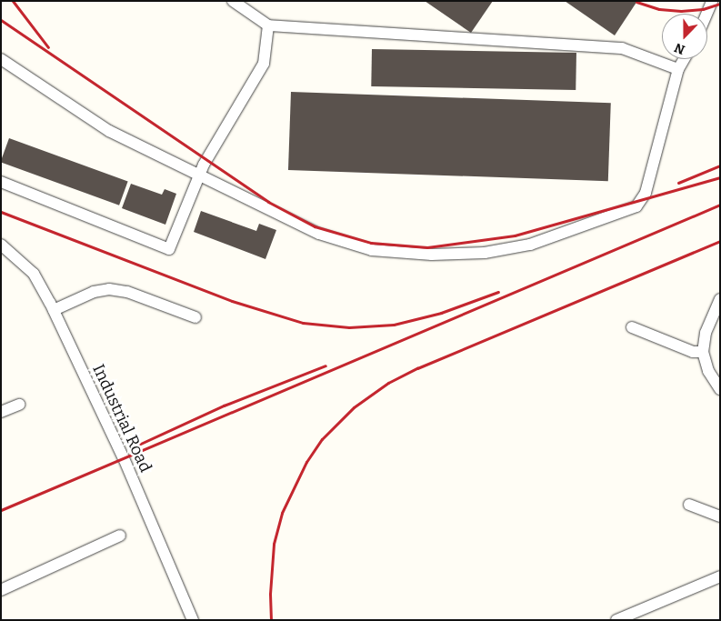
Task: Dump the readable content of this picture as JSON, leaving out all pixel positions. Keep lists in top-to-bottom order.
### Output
{
  "streets": {
    "street": ["Industrial Road"]
  },
  "north": "bottom"
}
